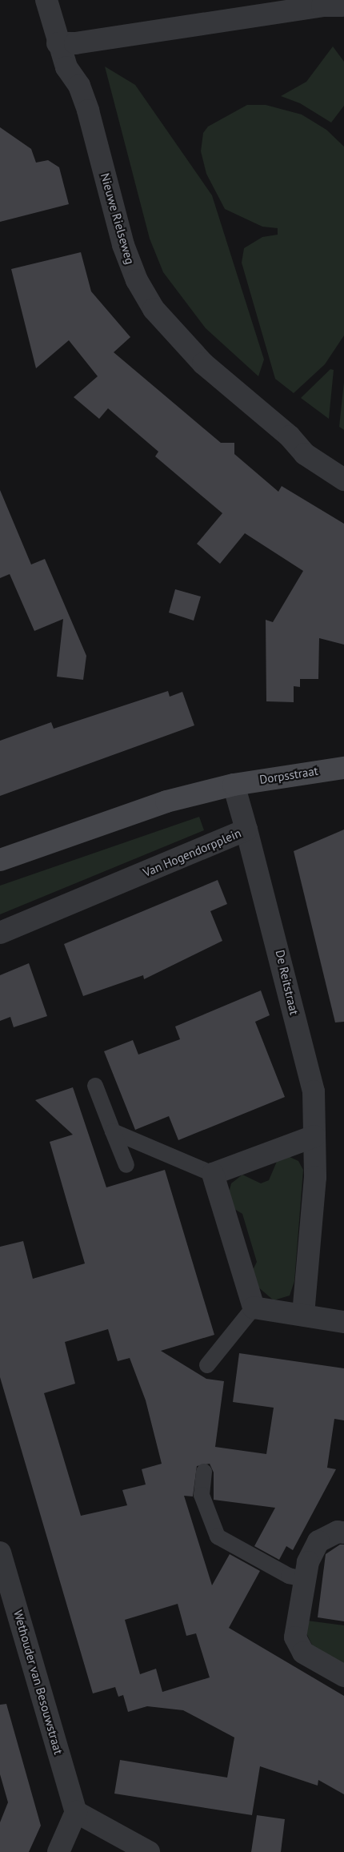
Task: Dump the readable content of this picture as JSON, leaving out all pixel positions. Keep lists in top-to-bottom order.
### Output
{
  "streets": {
    "street": [
      "Nieuwe Rielseweg",
      "Dorpsstraat",
      "Van Hogendorpplein",
      "De Reitstraat",
      "Wethouder van Besouwstraat"
    ]
  },
  "crossings": [
    ["Dorpsstraat", "Van Hogendorpplein"],
    ["Van Hogendorpplein", "De Reitstraat"]
  ]
}
